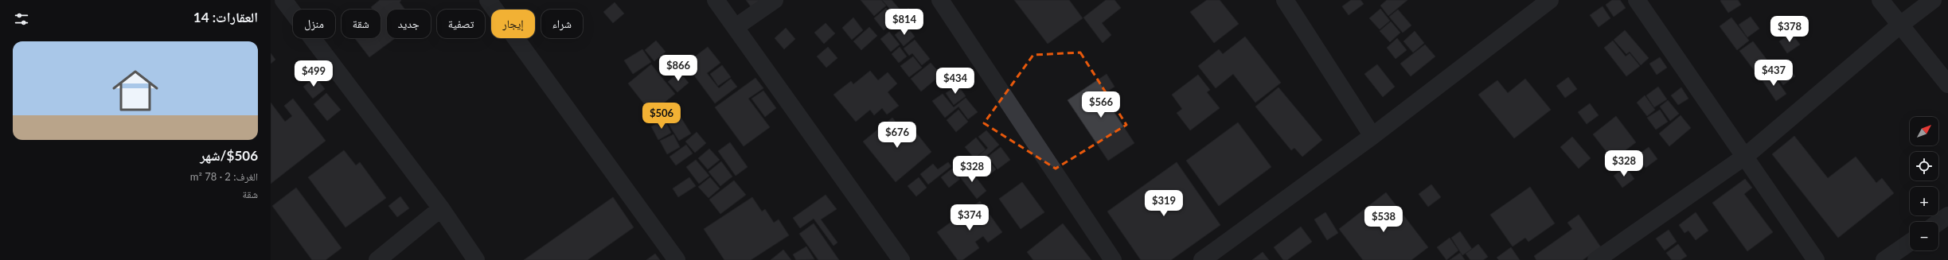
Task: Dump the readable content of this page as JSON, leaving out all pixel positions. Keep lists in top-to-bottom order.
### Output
{
  "north": "top right",
  "page": {
    "heading": "العقارات: 14",
    "price": [
      "$814",
      "$378",
      "$866",
      "$437",
      "$499",
      "$434",
      "$566",
      "$506",
      "$676",
      "$328",
      "$328",
      "$319",
      "$374",
      "$538"
    ],
    "chip": [
      "شراء",
      "إيجار",
      "تصفية",
      "جديد",
      "شقة",
      "منزل"
    ],
    "list": [
      {
        "name": "$506/شهر",
        "note": "الغرف: 2 · 78 m² · شقة"
      }
    ],
    "map_buttons": ["+", "−"]
  }
}
